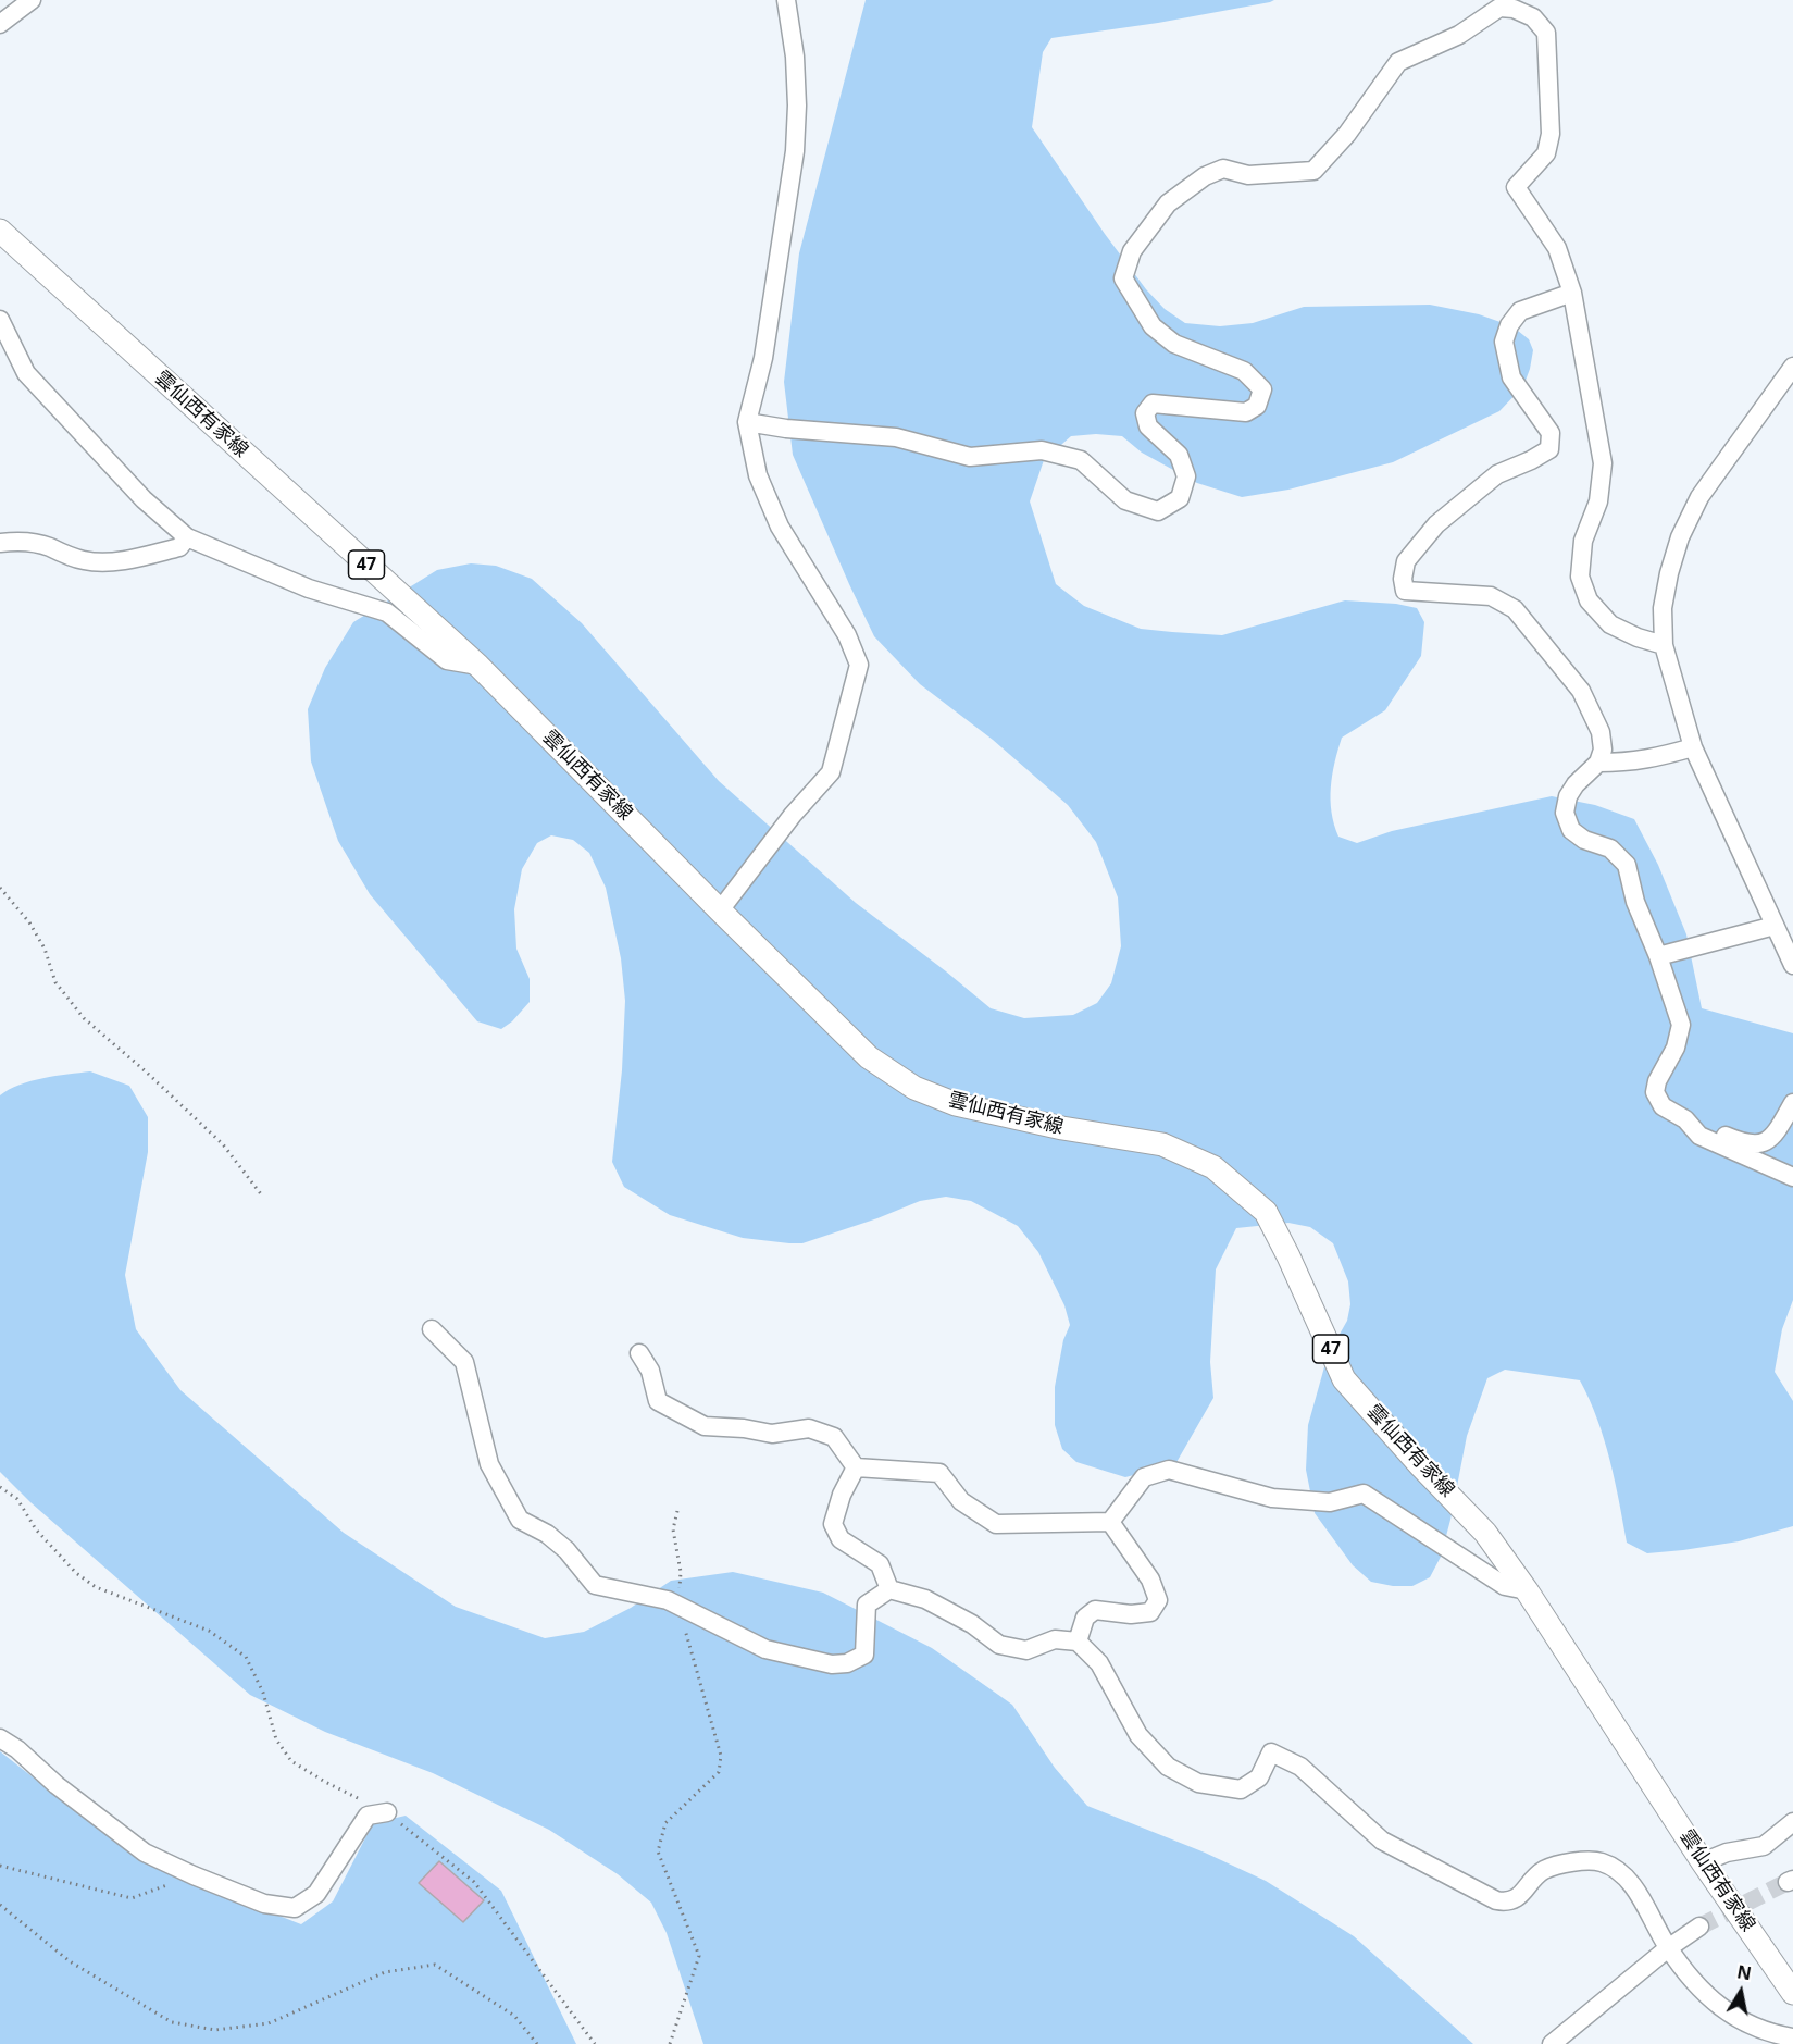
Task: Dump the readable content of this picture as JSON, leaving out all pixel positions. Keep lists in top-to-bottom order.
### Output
{
  "streets": {
    "main road": ["雲仙西有家線", "47"]
  },
  "north": "top"
}
